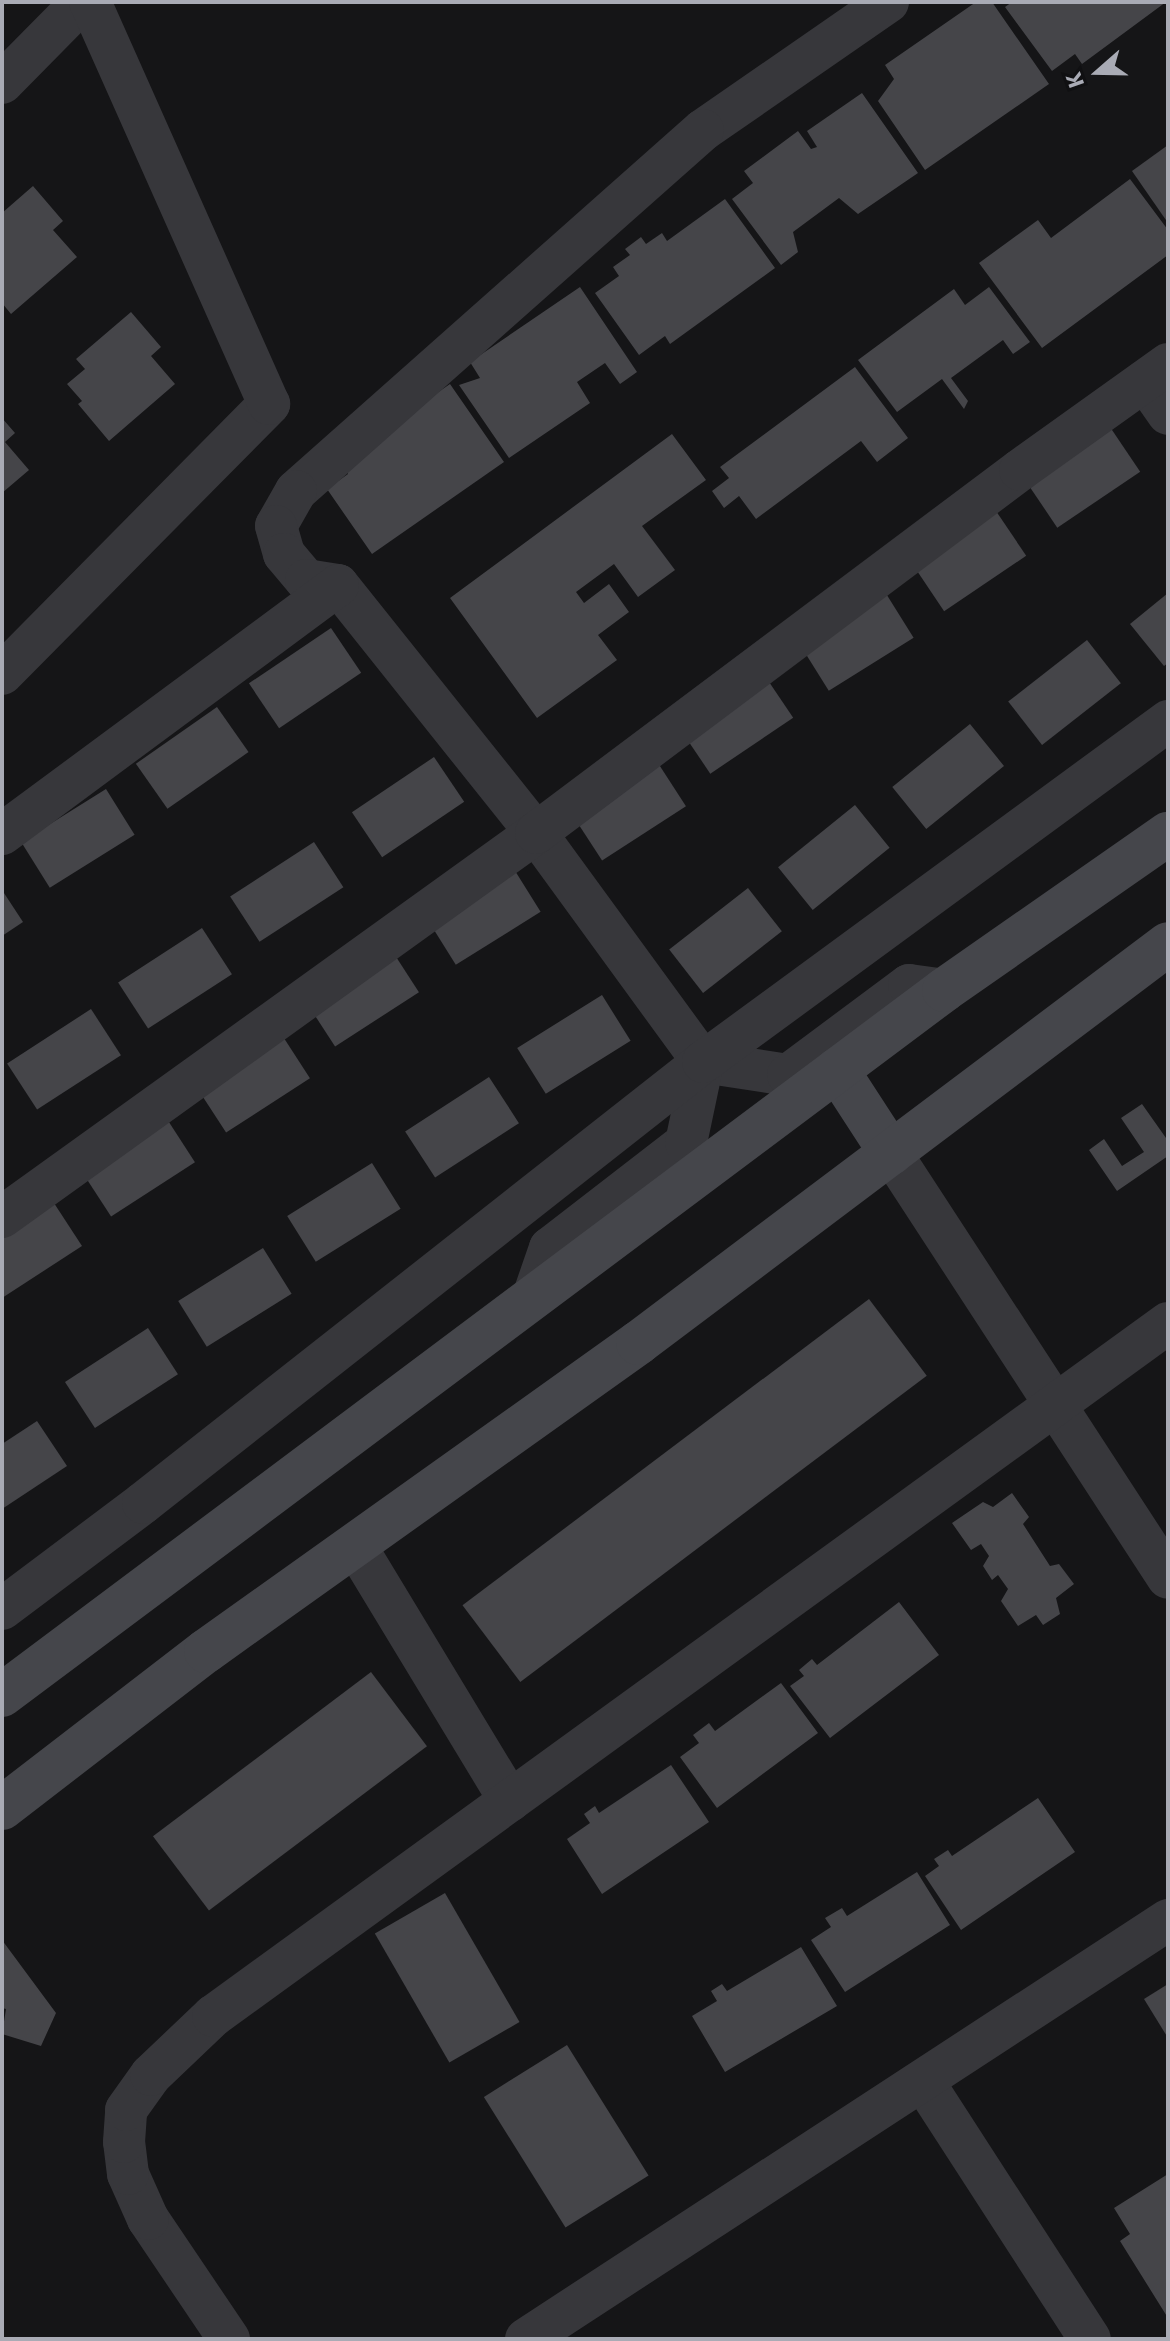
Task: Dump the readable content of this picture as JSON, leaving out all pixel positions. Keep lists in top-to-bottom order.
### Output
{
  "north": "left"
}
